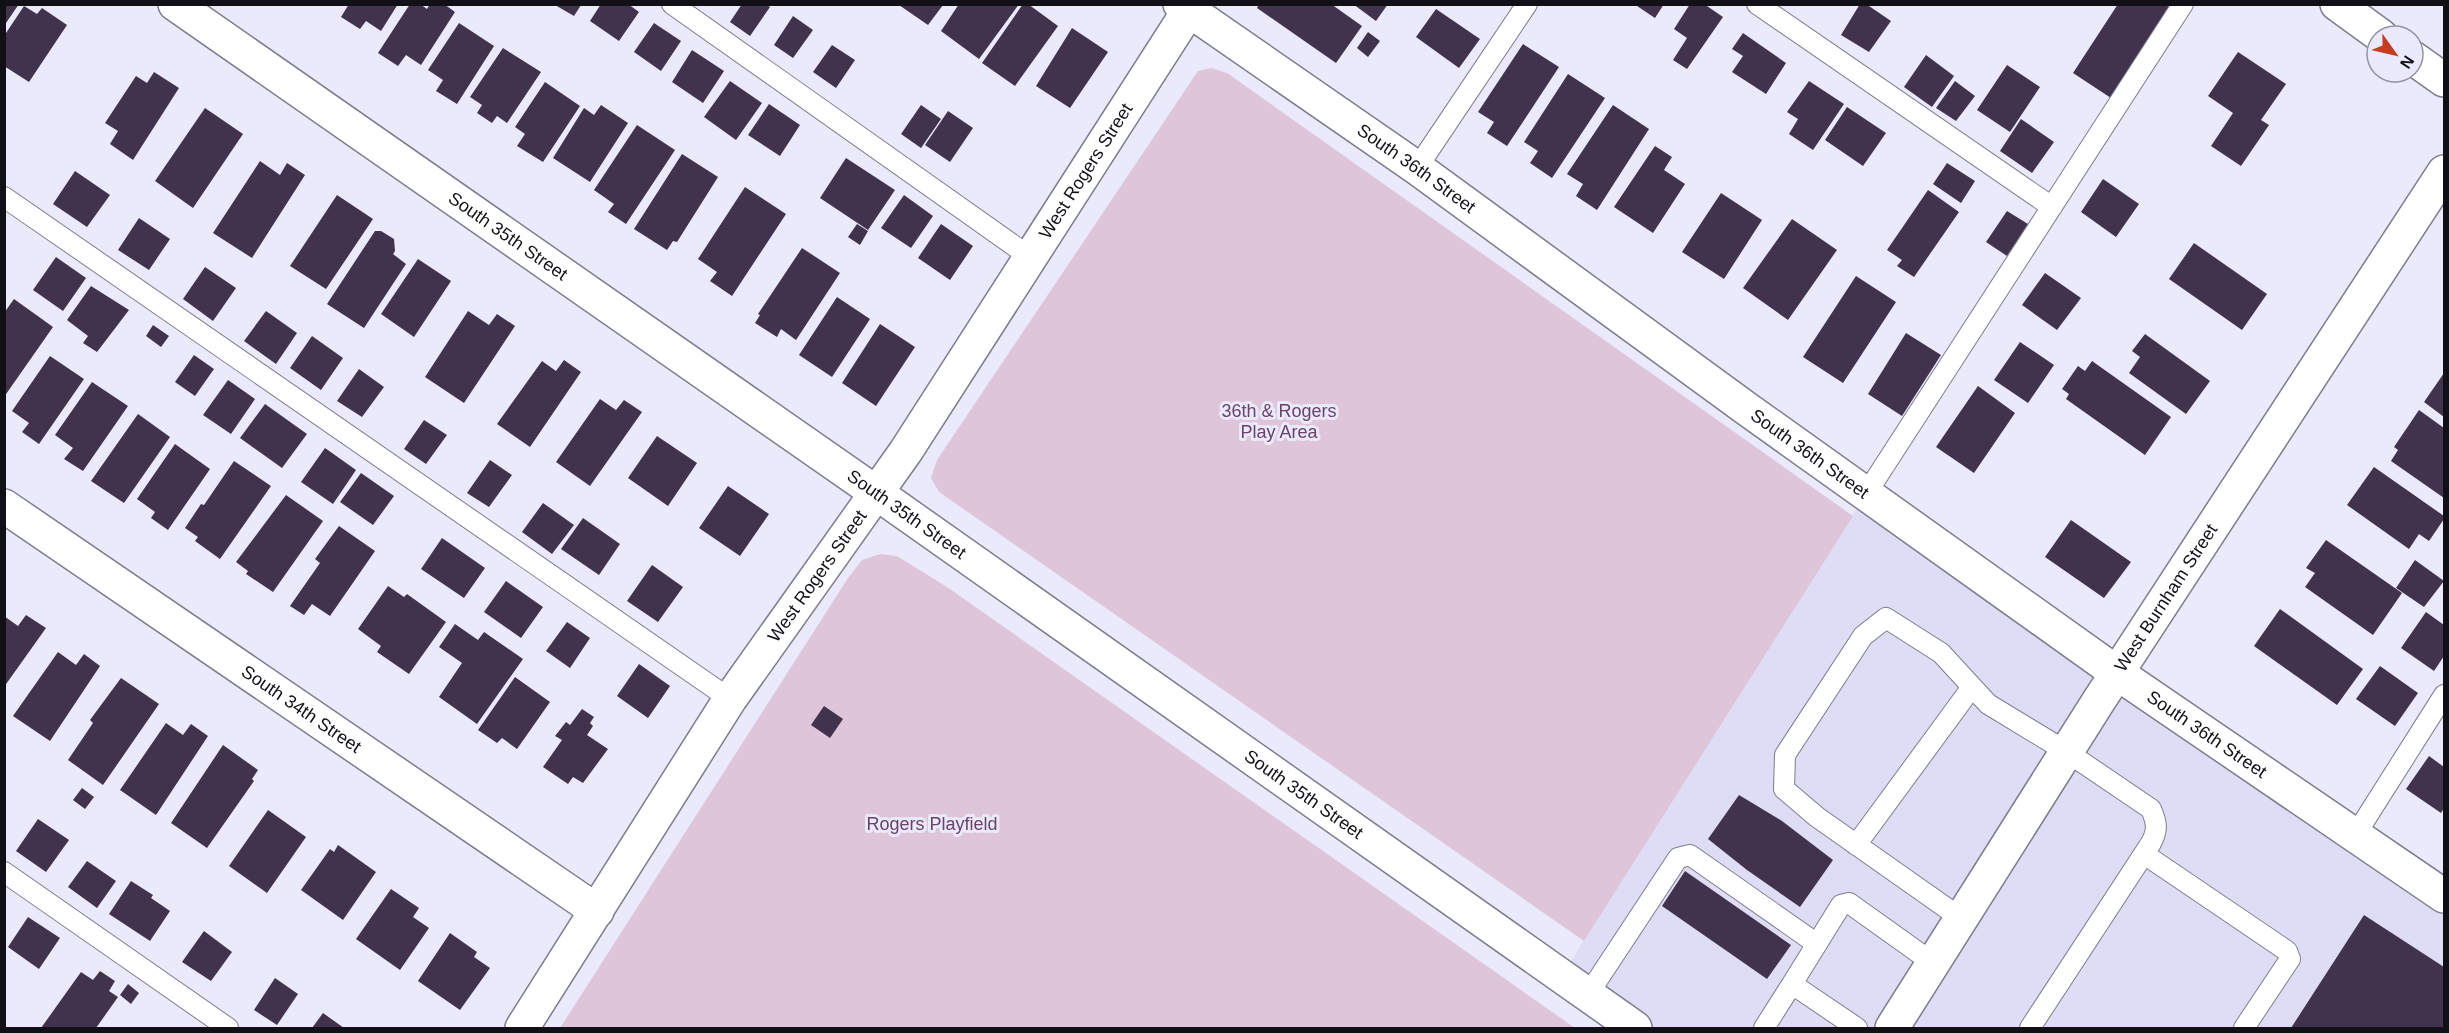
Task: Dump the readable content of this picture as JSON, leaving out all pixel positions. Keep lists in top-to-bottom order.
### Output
{
  "streets": {
    "street": [
      "South 36th Street",
      "West Rogers Street",
      "South 35th Street",
      "West Burnham Street",
      "South 34th Street"
    ]
  },
  "crossings": [
    ["South 36th Street", "West Rogers Street"],
    ["South 36th Street", "West Burnham Street"],
    ["West Rogers Street", "South 35th Street"],
    ["West Rogers Street", "South 34th Street"]
  ],
  "parks": ["36th & Rogers Play Area", "Rogers Playfield"],
  "north": "bottom right"
}
